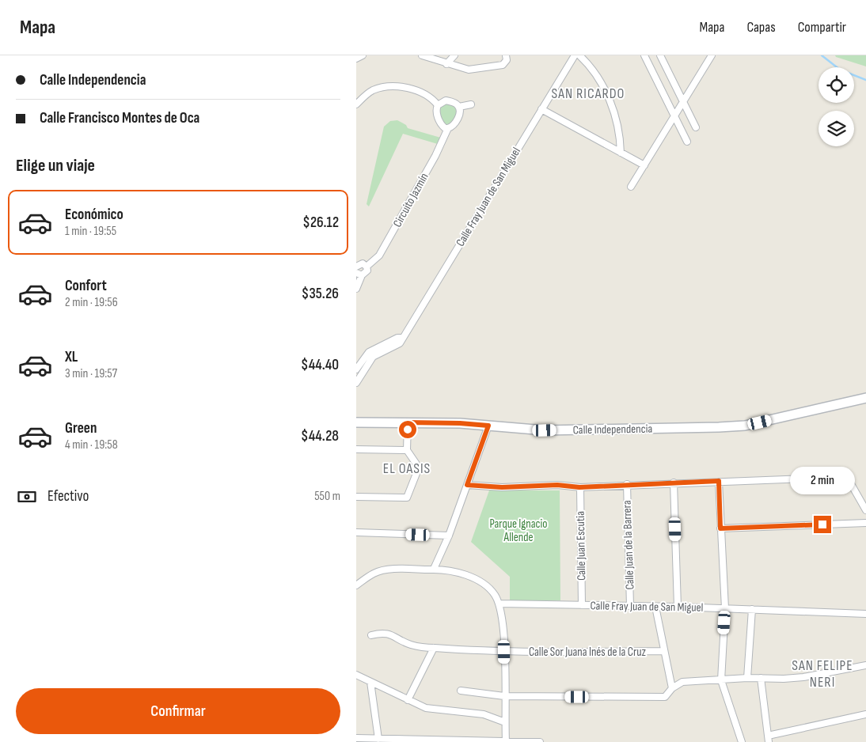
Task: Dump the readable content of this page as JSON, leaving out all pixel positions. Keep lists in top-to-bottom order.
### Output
{
  "streets": {
    "street": [
      "Calle Fray Juan de San Miguel",
      "Circuito Jazmín",
      "Calle Independencia",
      "Calle Juan de la Barrera",
      "Calle Juan Escutia",
      "Calle Sor Juana Inés de la Cruz"
    ]
  },
  "crossings": [
    ["Calle Fray Juan de San Miguel", "Calle Juan de la Barrera"],
    ["Calle Fray Juan de San Miguel", "Calle Juan Escutia"]
  ],
  "districts": ["SAN RICARDO", "EL OASIS", "SAN FELIPE NERI"],
  "parks": ["Parque Ignacio Allende"],
  "page": {
    "header": "Mapa",
    "nav": ["Mapa", "Capas", "Compartir"],
    "banner": ["Calle Independencia", "Calle Francisco Montes de Oca"],
    "heading": "Elige un viaje",
    "list": [
      {
        "name": "Económico",
        "note": "1 min · 19:55",
        "value": "$26.12"
      },
      {
        "name": "Confort",
        "note": "2 min · 19:56",
        "value": "$35.26"
      },
      {
        "name": "XL",
        "note": "3 min · 19:57",
        "value": "$44.40"
      },
      {
        "name": "Green",
        "note": "4 min · 19:58",
        "value": "$44.28"
      }
    ],
    "bubble": "2 min",
    "pay": ["Efectivo", "550 m"],
    "buttons": "Confirmar"
  }
}
